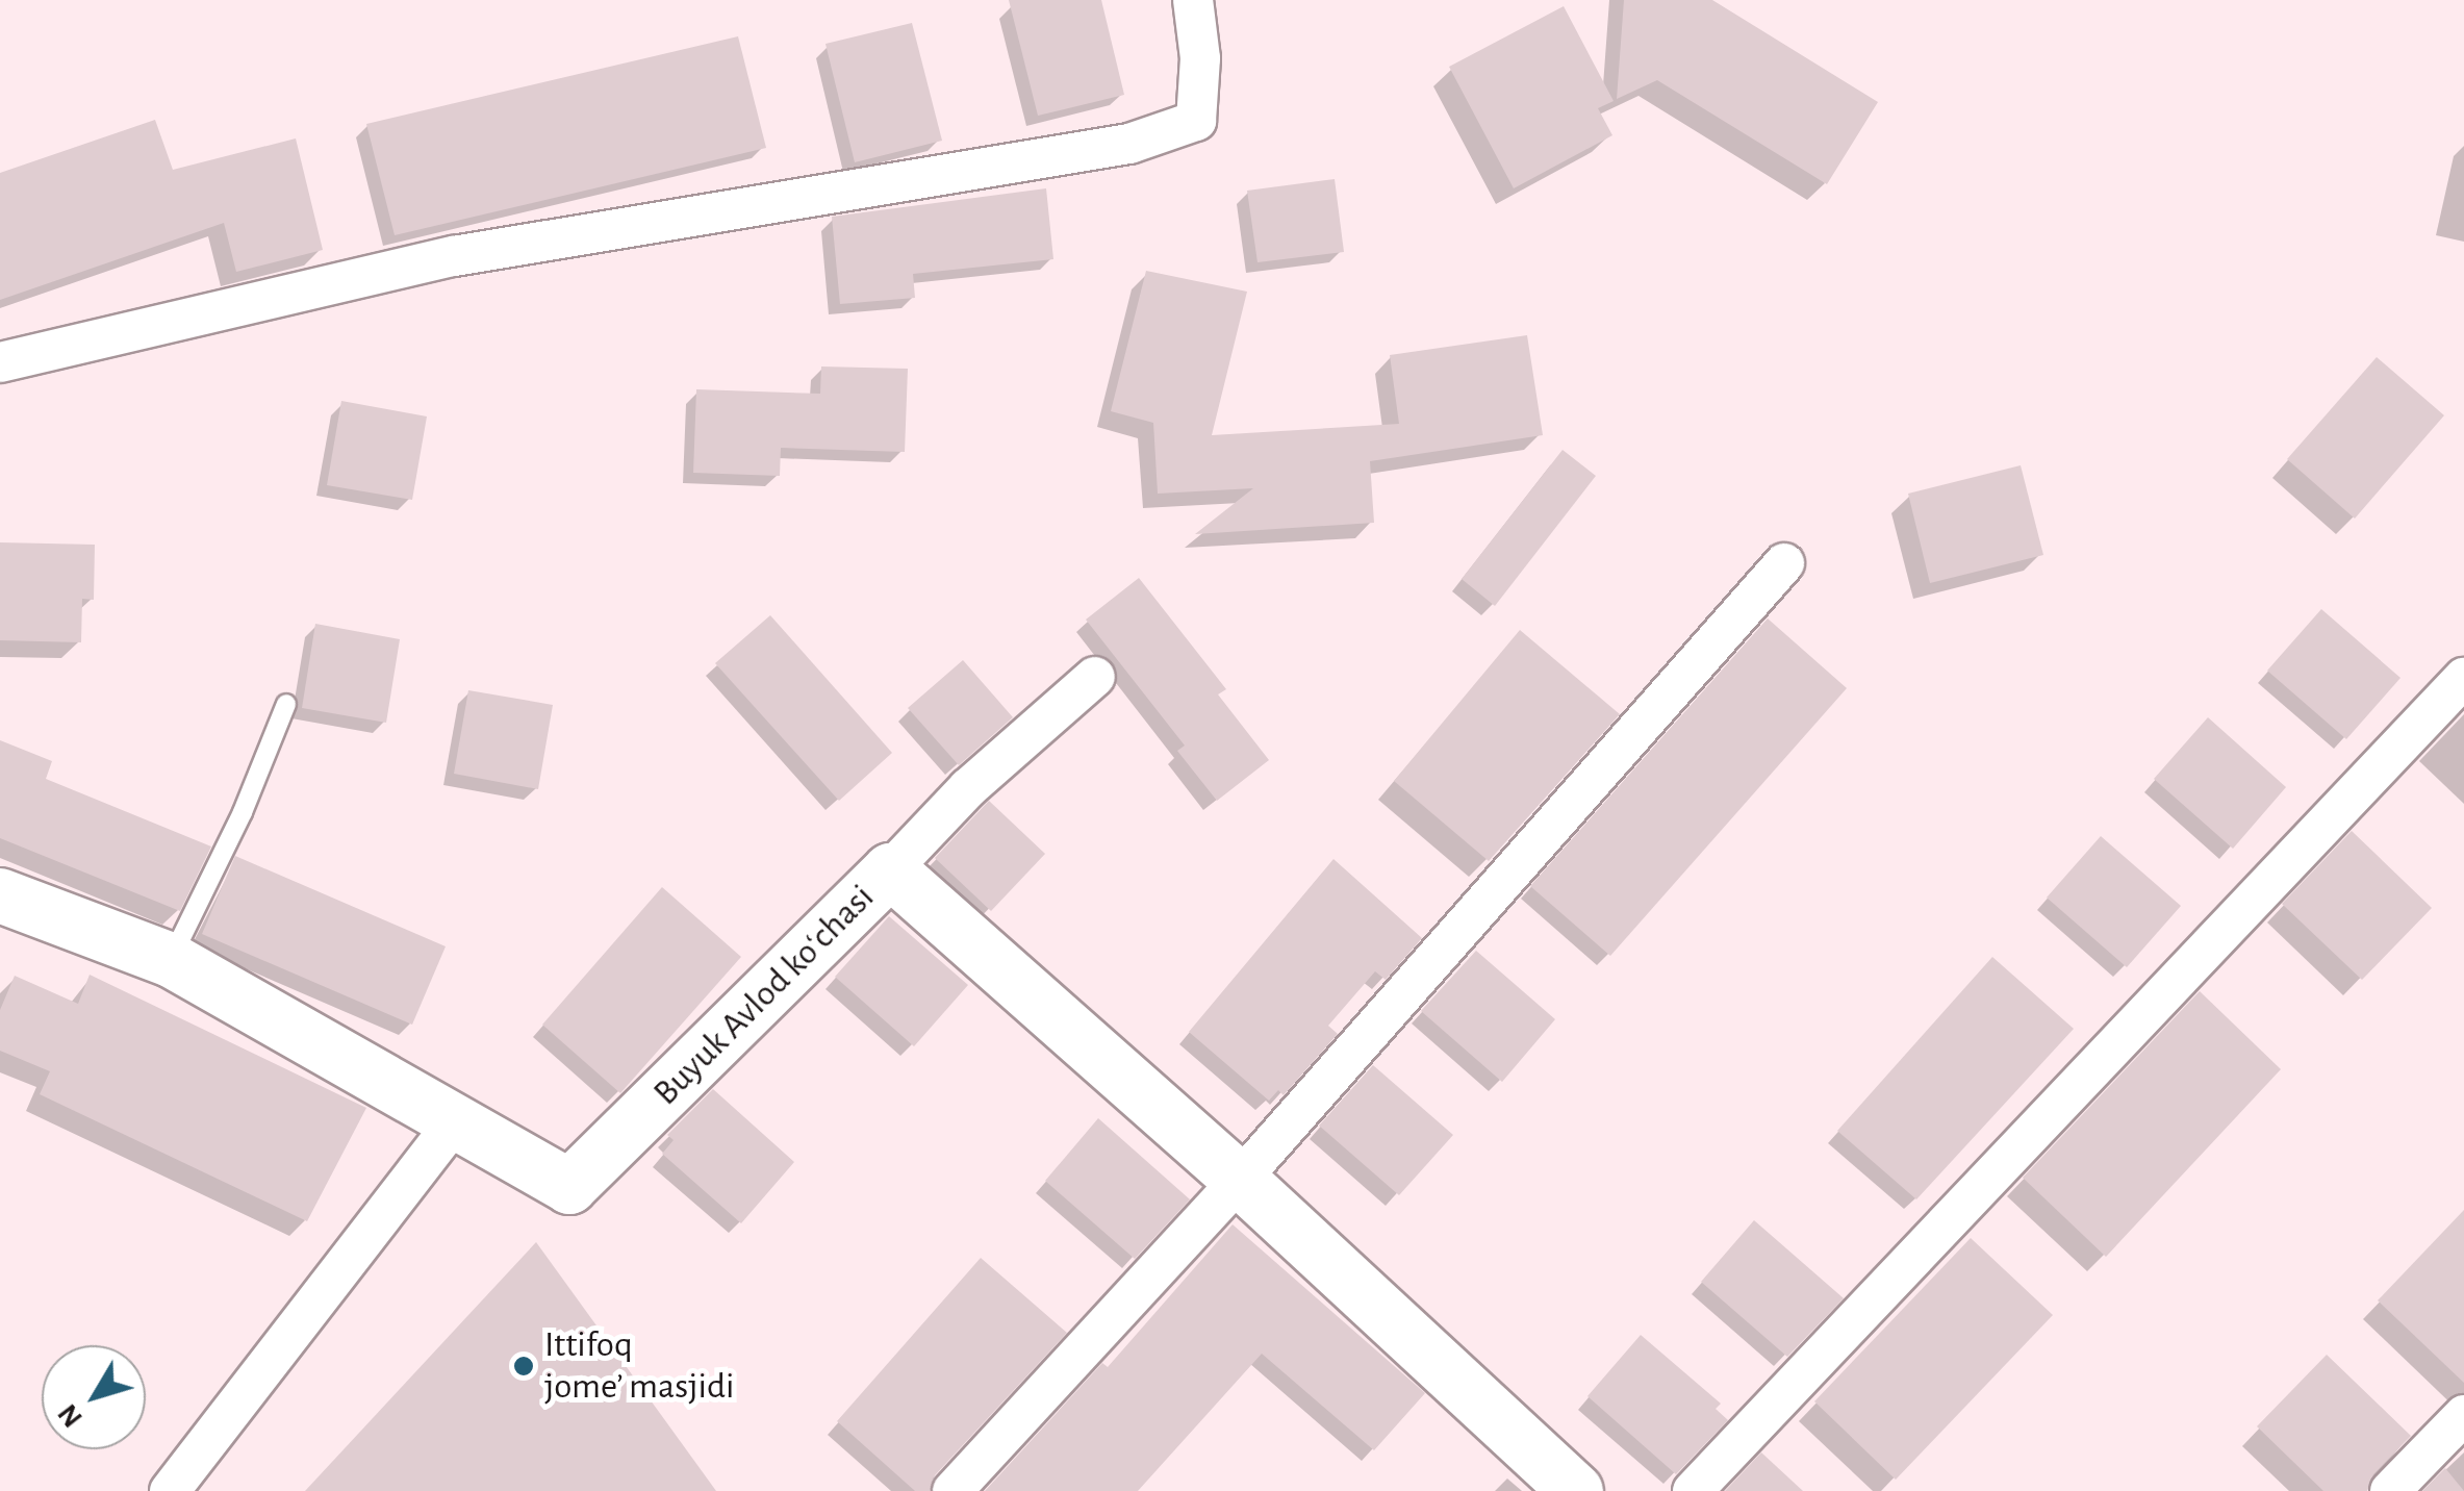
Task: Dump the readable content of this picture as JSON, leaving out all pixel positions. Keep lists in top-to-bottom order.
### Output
{
  "streets": {
    "street": ["Buyuk Avlod koʻchasi"]
  },
  "places": ["Ittifoq jome’ masjidi"],
  "north": "bottom left"
}
